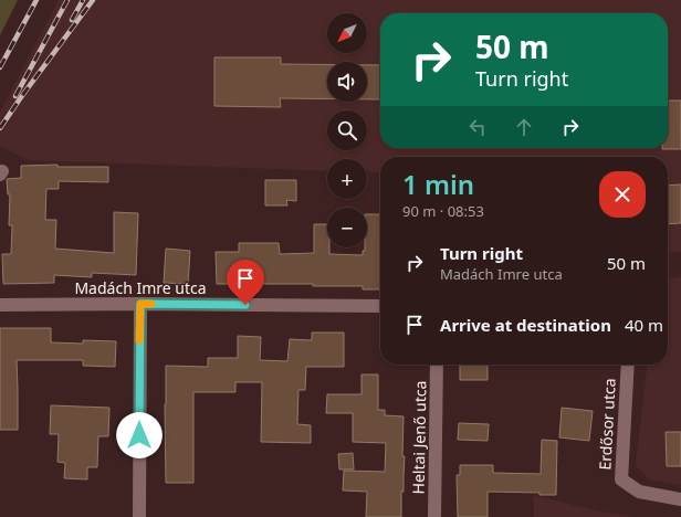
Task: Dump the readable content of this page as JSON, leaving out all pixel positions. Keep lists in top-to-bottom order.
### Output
{
  "streets": {
    "street": ["Madách Imre utca", "Erdősor utca", "Heltai Jenő utca"]
  },
  "north": "bottom left",
  "page": {
    "map_buttons": ["+", "−"],
    "turn": ["50 m", "Turn right"],
    "heading": ["1 min", "90 m · 08:53"],
    "list": [
      {
        "name": "Turn right",
        "note": "Madách Imre utca",
        "value": "50 m"
      },
      {
        "name": "Arrive at destination",
        "value": "40 m"
      }
    ]
  }
}
